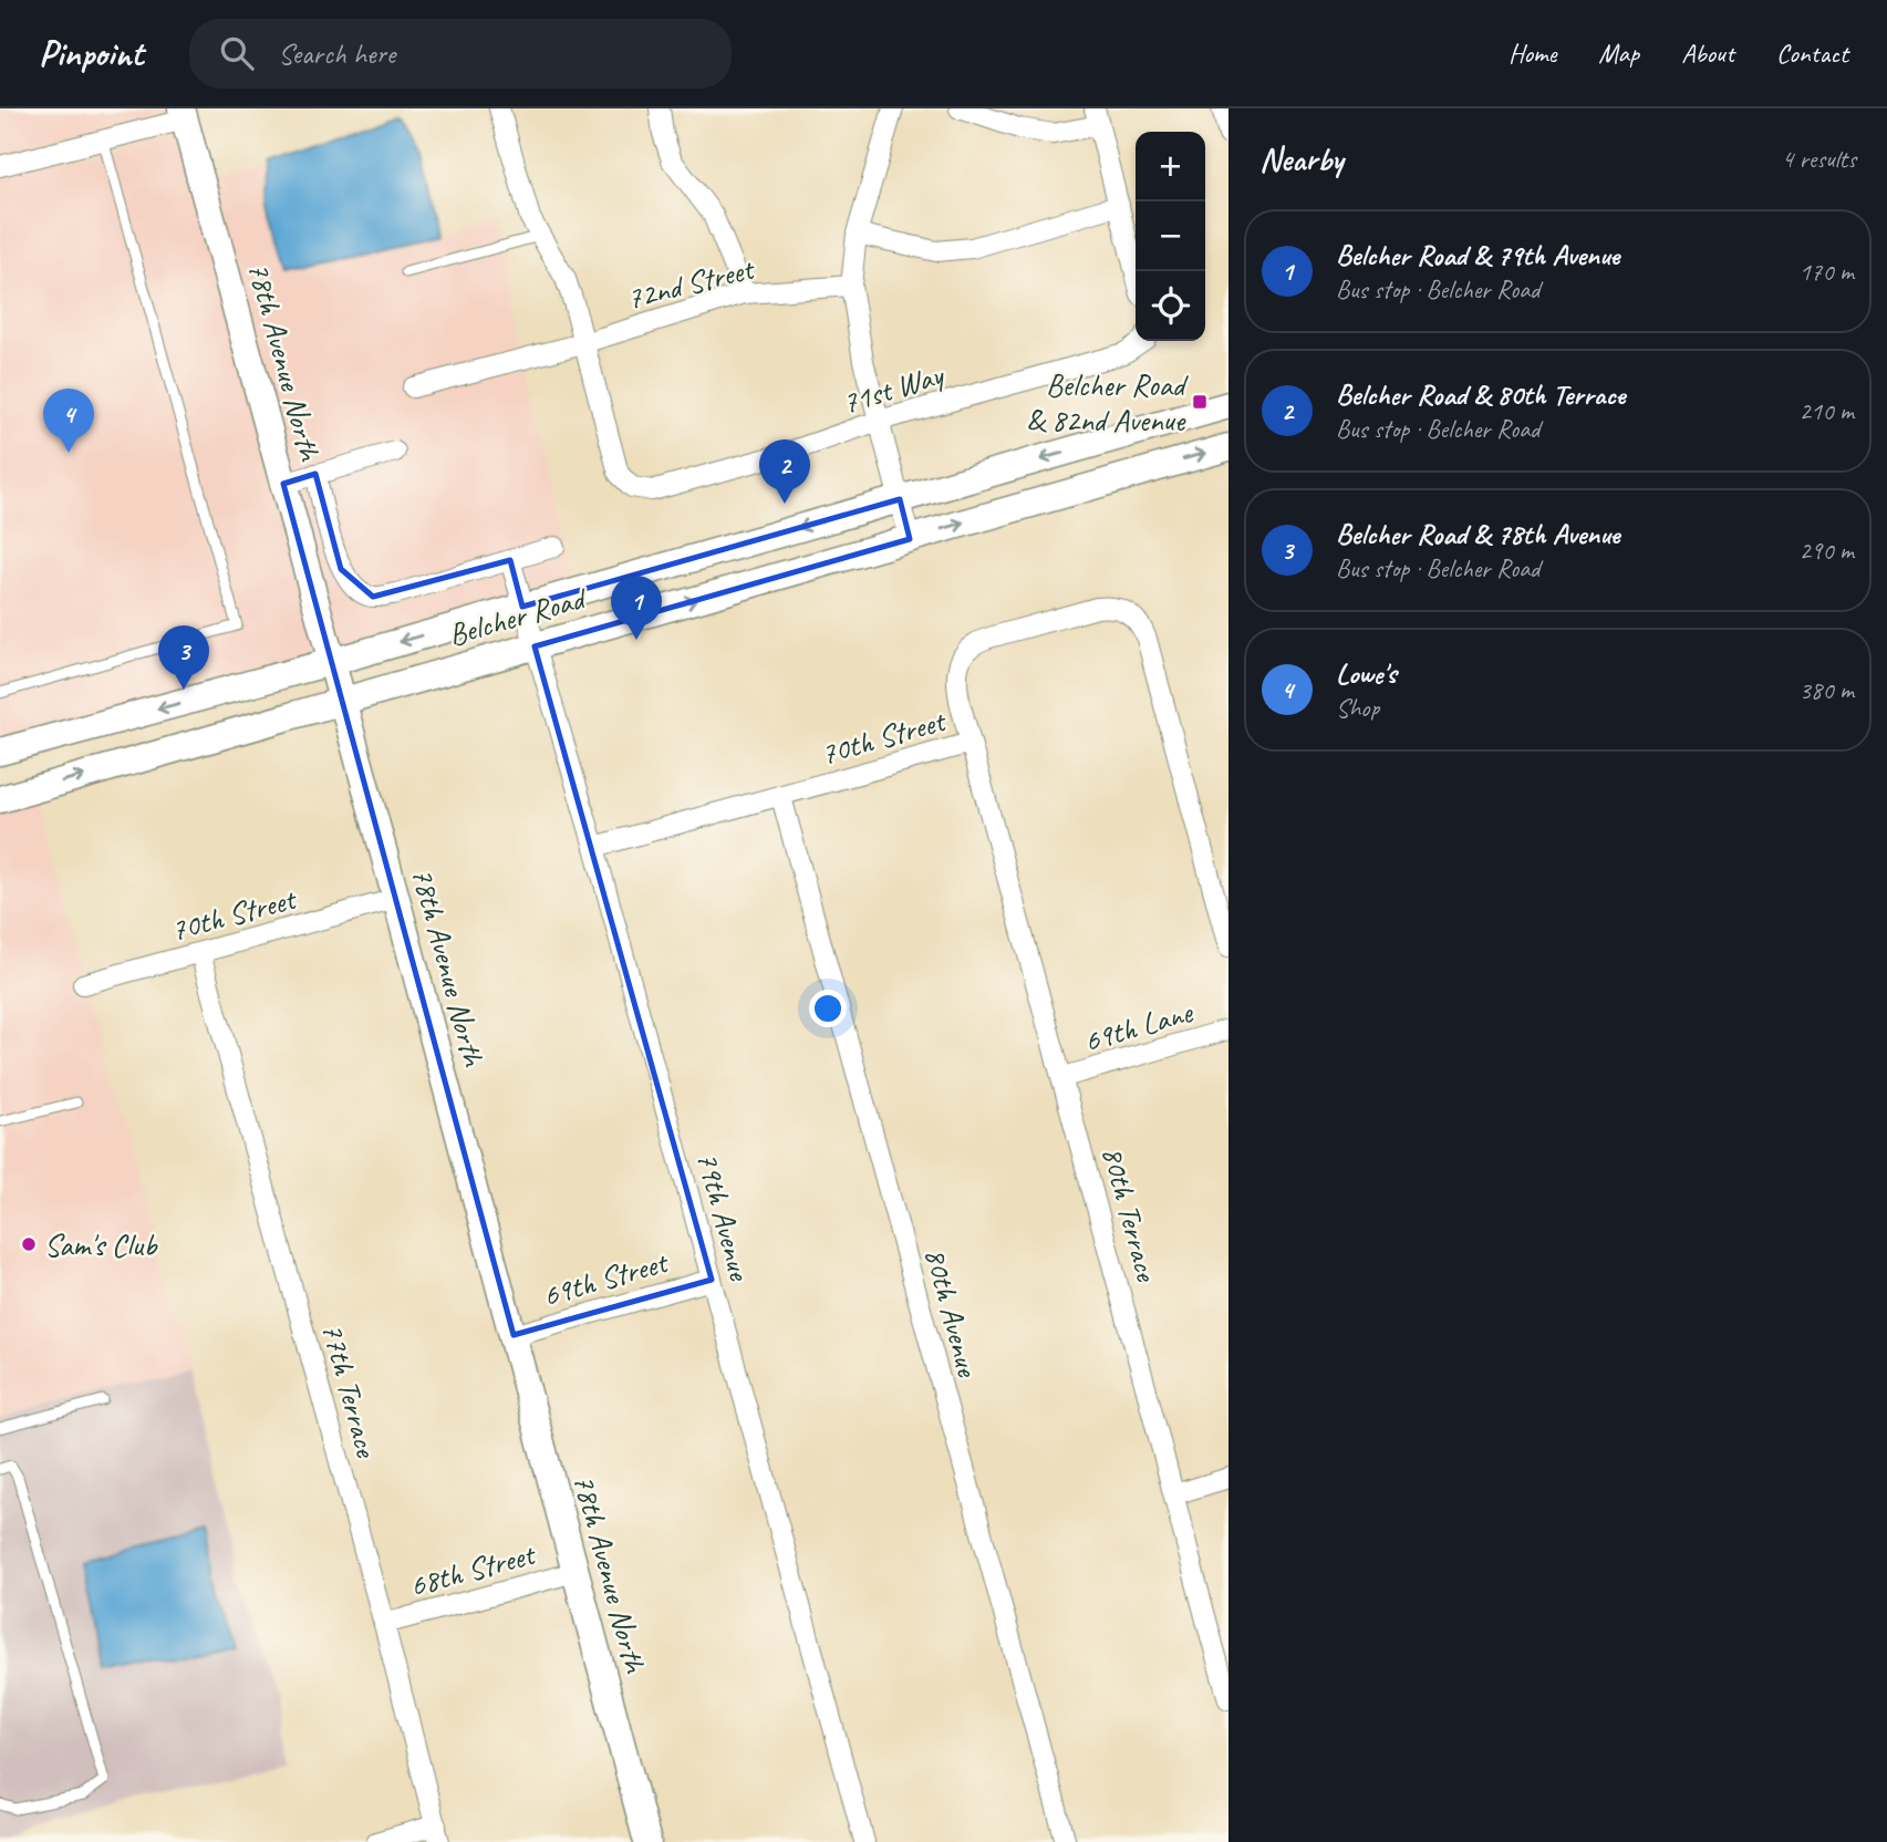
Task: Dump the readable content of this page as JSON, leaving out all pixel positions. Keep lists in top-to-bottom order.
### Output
{
  "streets": {
    "main road": ["78th Avenue North", "Belcher Road"],
    "street": [
      "72nd Street",
      "71st Way",
      "70th Street",
      "69th Lane",
      "80th Terrace",
      "79th Avenue",
      "69th Street",
      "80th Avenue",
      "77th Terrace",
      "68th Street"
    ]
  },
  "crossings": [
    ["72nd Street", "71st Way"],
    ["78th Avenue North", "Belcher Road"],
    ["78th Avenue North", "70th Street"],
    ["78th Avenue North", "69th Street"],
    ["78th Avenue North", "68th Street"],
    ["Belcher Road", "79th Avenue"],
    ["70th Street", "80th Terrace"],
    ["70th Street", "79th Avenue"],
    ["70th Street", "80th Avenue"],
    ["70th Street", "77th Terrace"],
    ["69th Lane", "80th Terrace"],
    ["79th Avenue", "69th Street"],
    ["77th Terrace", "68th Street"]
  ],
  "places": {
    "transit": ["Belcher Road & 82nd Avenue"],
    "other": ["Sam's Club"]
  },
  "page": {
    "header": "Pinpoint",
    "search": "Search here",
    "nav": [
      "Home",
      "Map",
      "About",
      "Contact"
    ],
    "heading": ["Nearby", "4 results"],
    "map_buttons": ["+", "−"],
    "list": [
      {
        "mark": "1",
        "name": "Belcher Road & 79th Avenue",
        "note": "Bus stop · Belcher Road",
        "value": "170 m"
      },
      {
        "mark": "2",
        "name": "Belcher Road & 80th Terrace",
        "note": "Bus stop · Belcher Road",
        "value": "210 m"
      },
      {
        "mark": "3",
        "name": "Belcher Road & 78th Avenue",
        "note": "Bus stop · Belcher Road",
        "value": "290 m"
      },
      {
        "mark": "4",
        "name": "Lowe's",
        "note": "Shop",
        "value": "380 m"
      }
    ],
    "pins": [
      "4",
      "2",
      "1",
      "3"
    ]
  }
}
